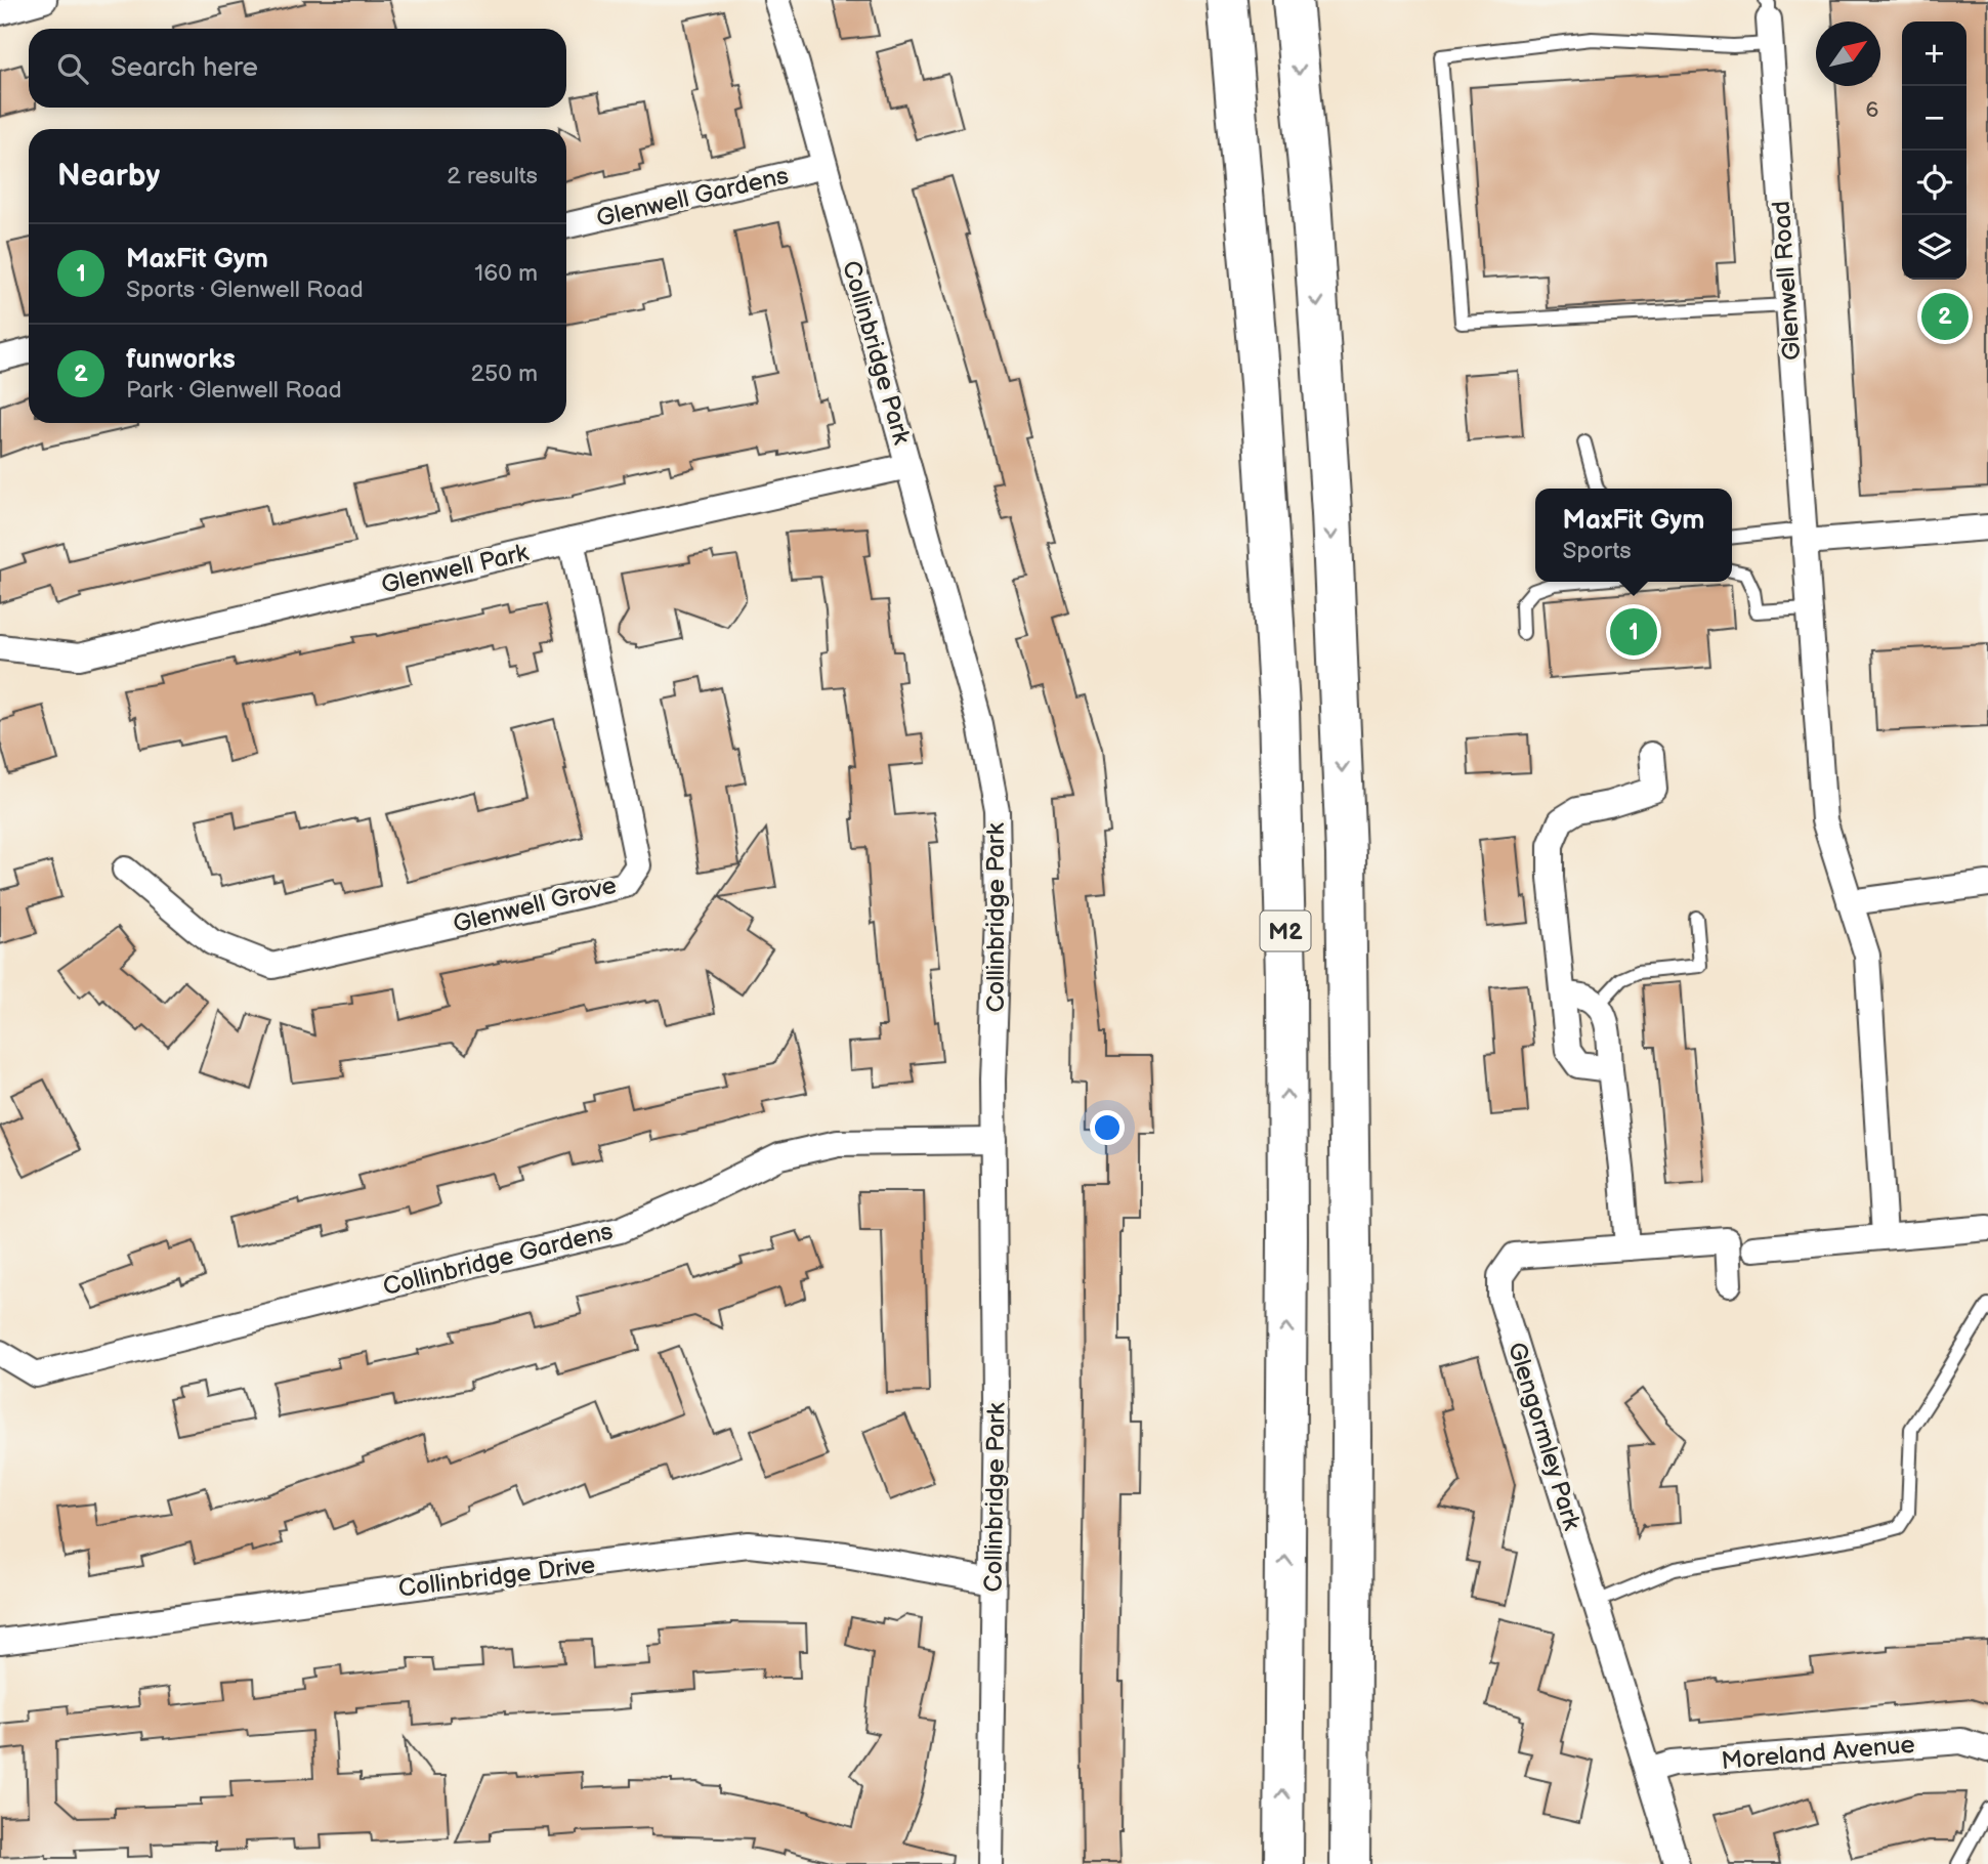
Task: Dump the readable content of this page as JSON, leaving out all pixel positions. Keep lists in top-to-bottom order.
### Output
{
  "streets": {
    "highway": ["M2"],
    "street": [
      "Glenwell Gardens",
      "Glenwell Road",
      "Collinbridge Park",
      "Glenwell Park",
      "Glenwell Grove",
      "Collinbridge Gardens",
      "Glengormley Park",
      "Collinbridge Drive",
      "Moreland Avenue"
    ]
  },
  "crossings": [
    ["Glenwell Gardens", "Collinbridge Park"],
    ["Collinbridge Park", "Glenwell Park"],
    ["Collinbridge Park", "Collinbridge Gardens"],
    ["Collinbridge Park", "Collinbridge Drive"],
    ["Glenwell Park", "Glenwell Grove"],
    ["Glengormley Park", "Moreland Avenue"]
  ],
  "house_numbers": ["6"],
  "north": "top right",
  "page": {
    "map_buttons": ["+", "−"],
    "search": "Search here",
    "heading": ["Nearby", "2 results"],
    "list": [
      {
        "mark": "1",
        "name": "MaxFit Gym",
        "note": "Sports · Glenwell Road",
        "value": "160 m"
      },
      {
        "mark": "2",
        "name": "funworks",
        "note": "Park · Glenwell Road",
        "value": "250 m"
      }
    ],
    "pins": ["2", "1"],
    "popup": ["MaxFit Gym", "Sports"]
  }
}
